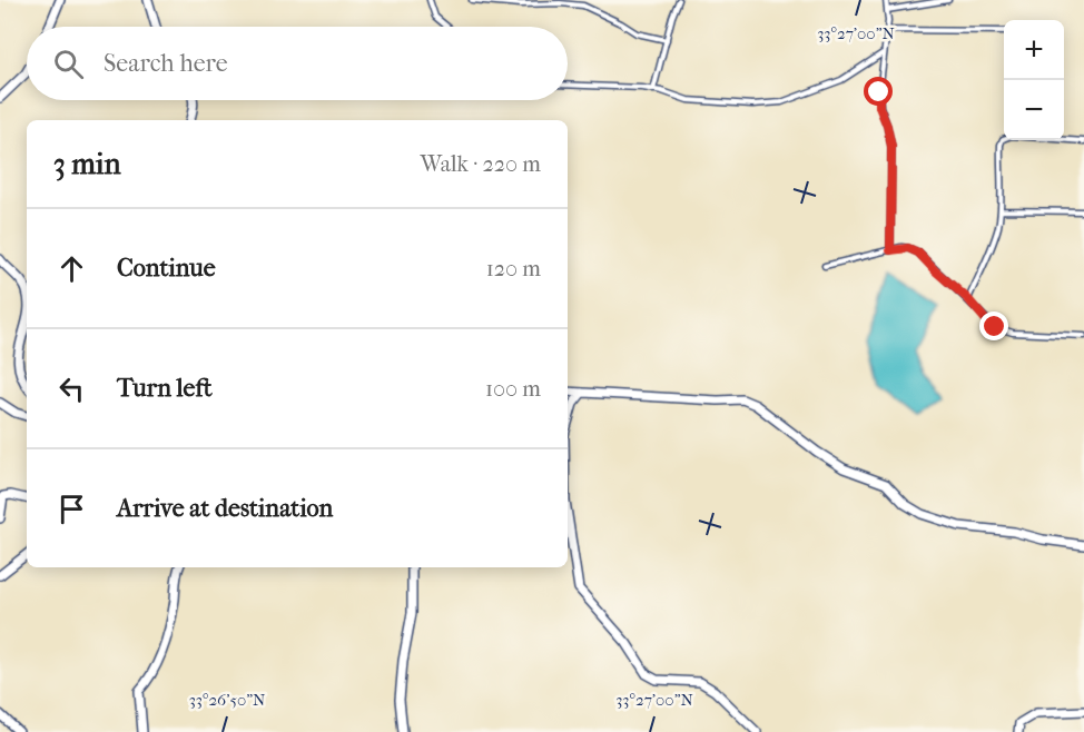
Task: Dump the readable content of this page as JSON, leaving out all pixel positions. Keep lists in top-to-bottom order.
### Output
{
  "page": {
    "map_buttons": ["+", "−"],
    "search": "Search here",
    "heading": ["3 min", "Walk · 220 m"],
    "list": [
      ["Continue", "120 m"],
      ["Turn left", "100 m"],
      "Arrive at destination"
    ]
  },
  "coordinates": ["33°27'00\"N", "33°26'50\"N"]
}
